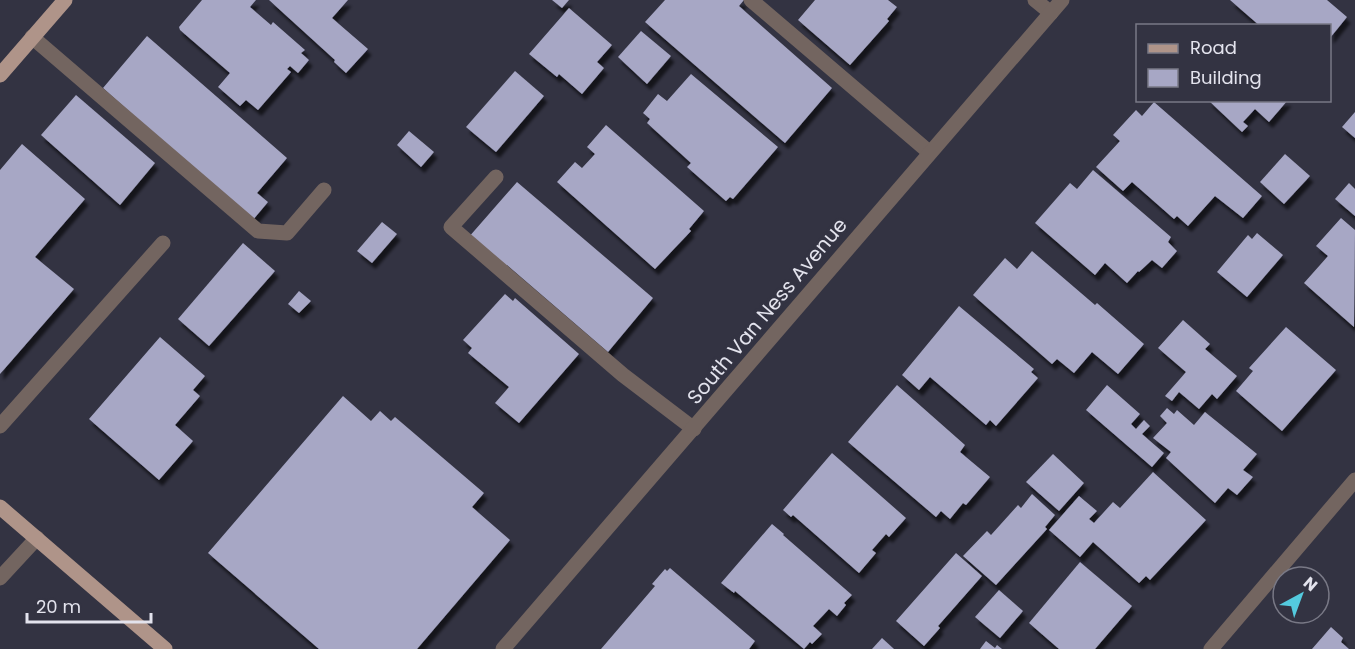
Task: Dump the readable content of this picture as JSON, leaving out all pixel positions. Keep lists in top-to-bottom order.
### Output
{
  "streets": {
    "street": ["South Van Ness Avenue"]
  },
  "legend": ["Road", "Building"],
  "scale_bar": "20 m",
  "north": "top right"
}
